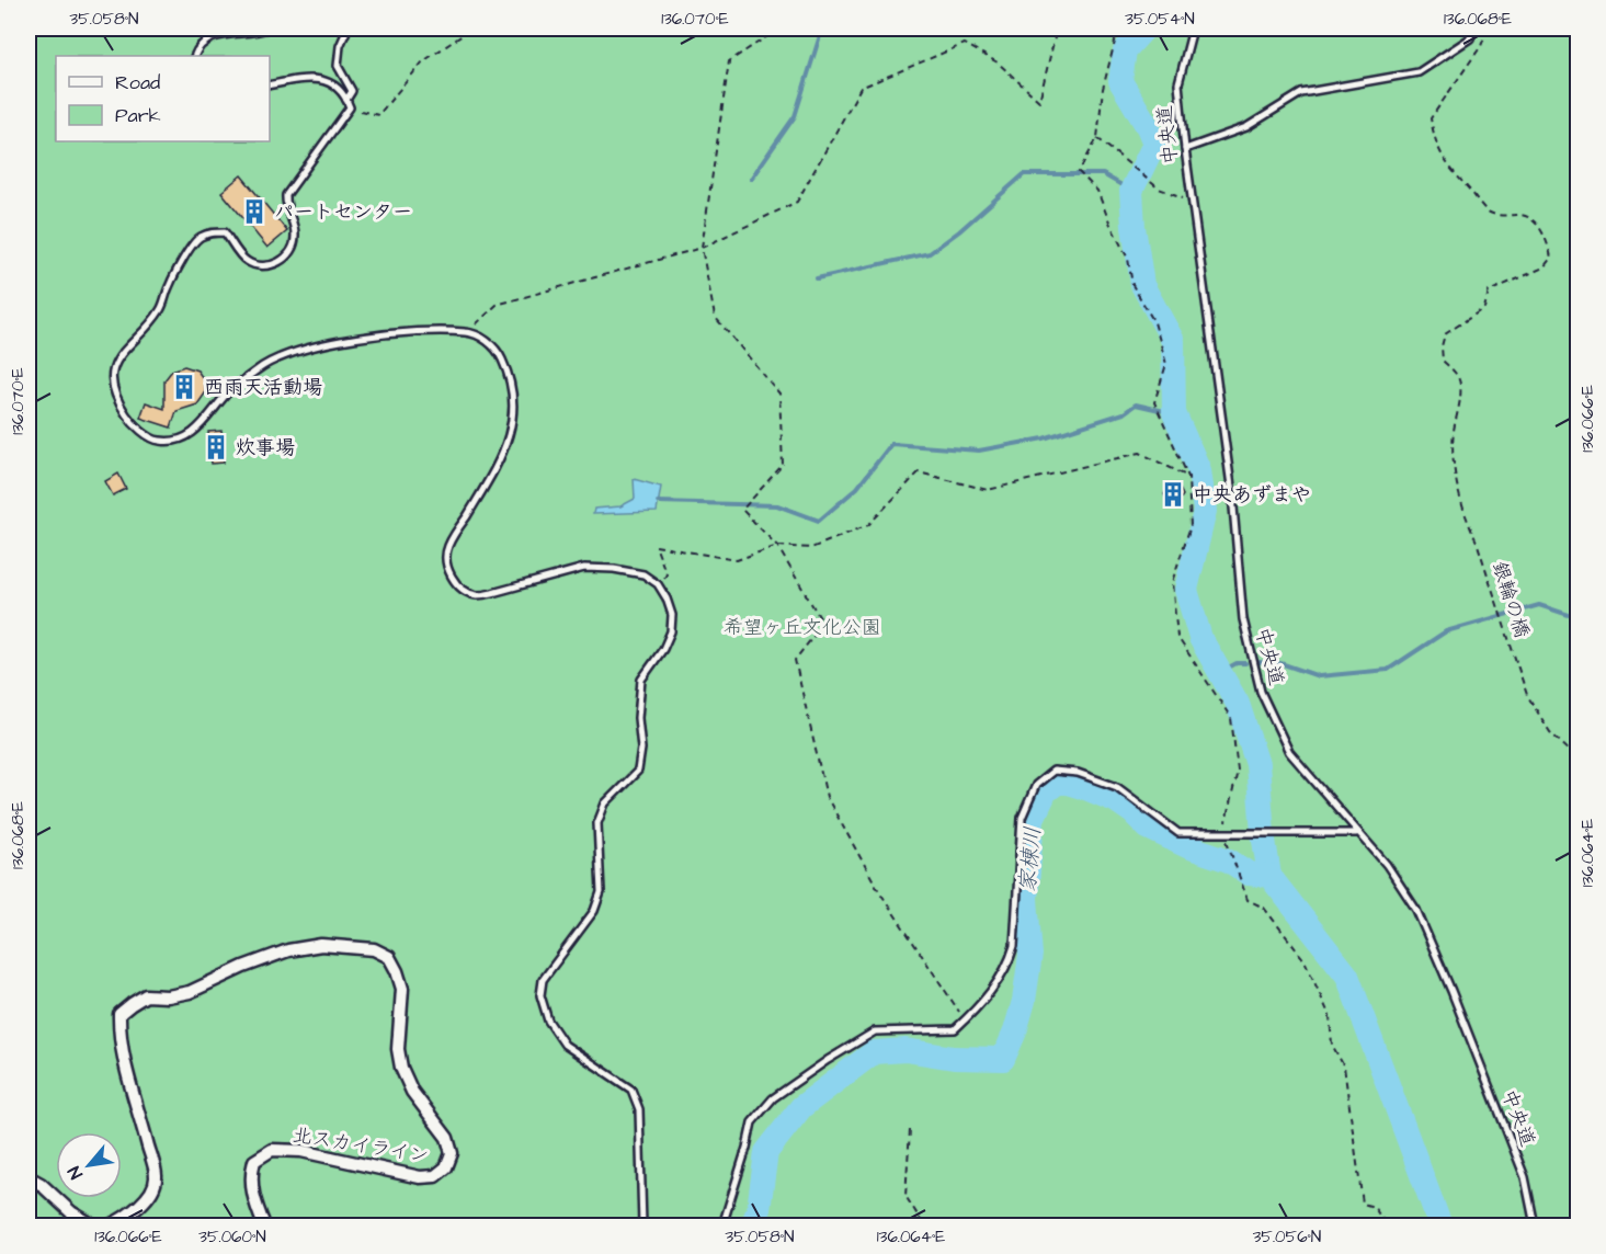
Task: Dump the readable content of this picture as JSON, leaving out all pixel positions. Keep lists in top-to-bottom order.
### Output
{
  "streets": {
    "street": ["北スカイライン"],
    "lane": ["中央道"],
    "path": ["銀輪の橋"]
  },
  "water": ["家棟川"],
  "parks": ["希望ヶ丘文化公園"],
  "places": {
    "building": [
      "パートセンター",
      "西雨天活動場",
      "炊事場",
      "中央あずまや"
    ]
  },
  "legend": ["Road", "Park"],
  "north": "bottom left",
  "coordinates": [
    "35.058°N",
    "136.070°E",
    "35.054°N",
    "136.068°E",
    "136.066°E",
    "136.064°E",
    "35.060°N",
    "35.056°N"
  ]
}
